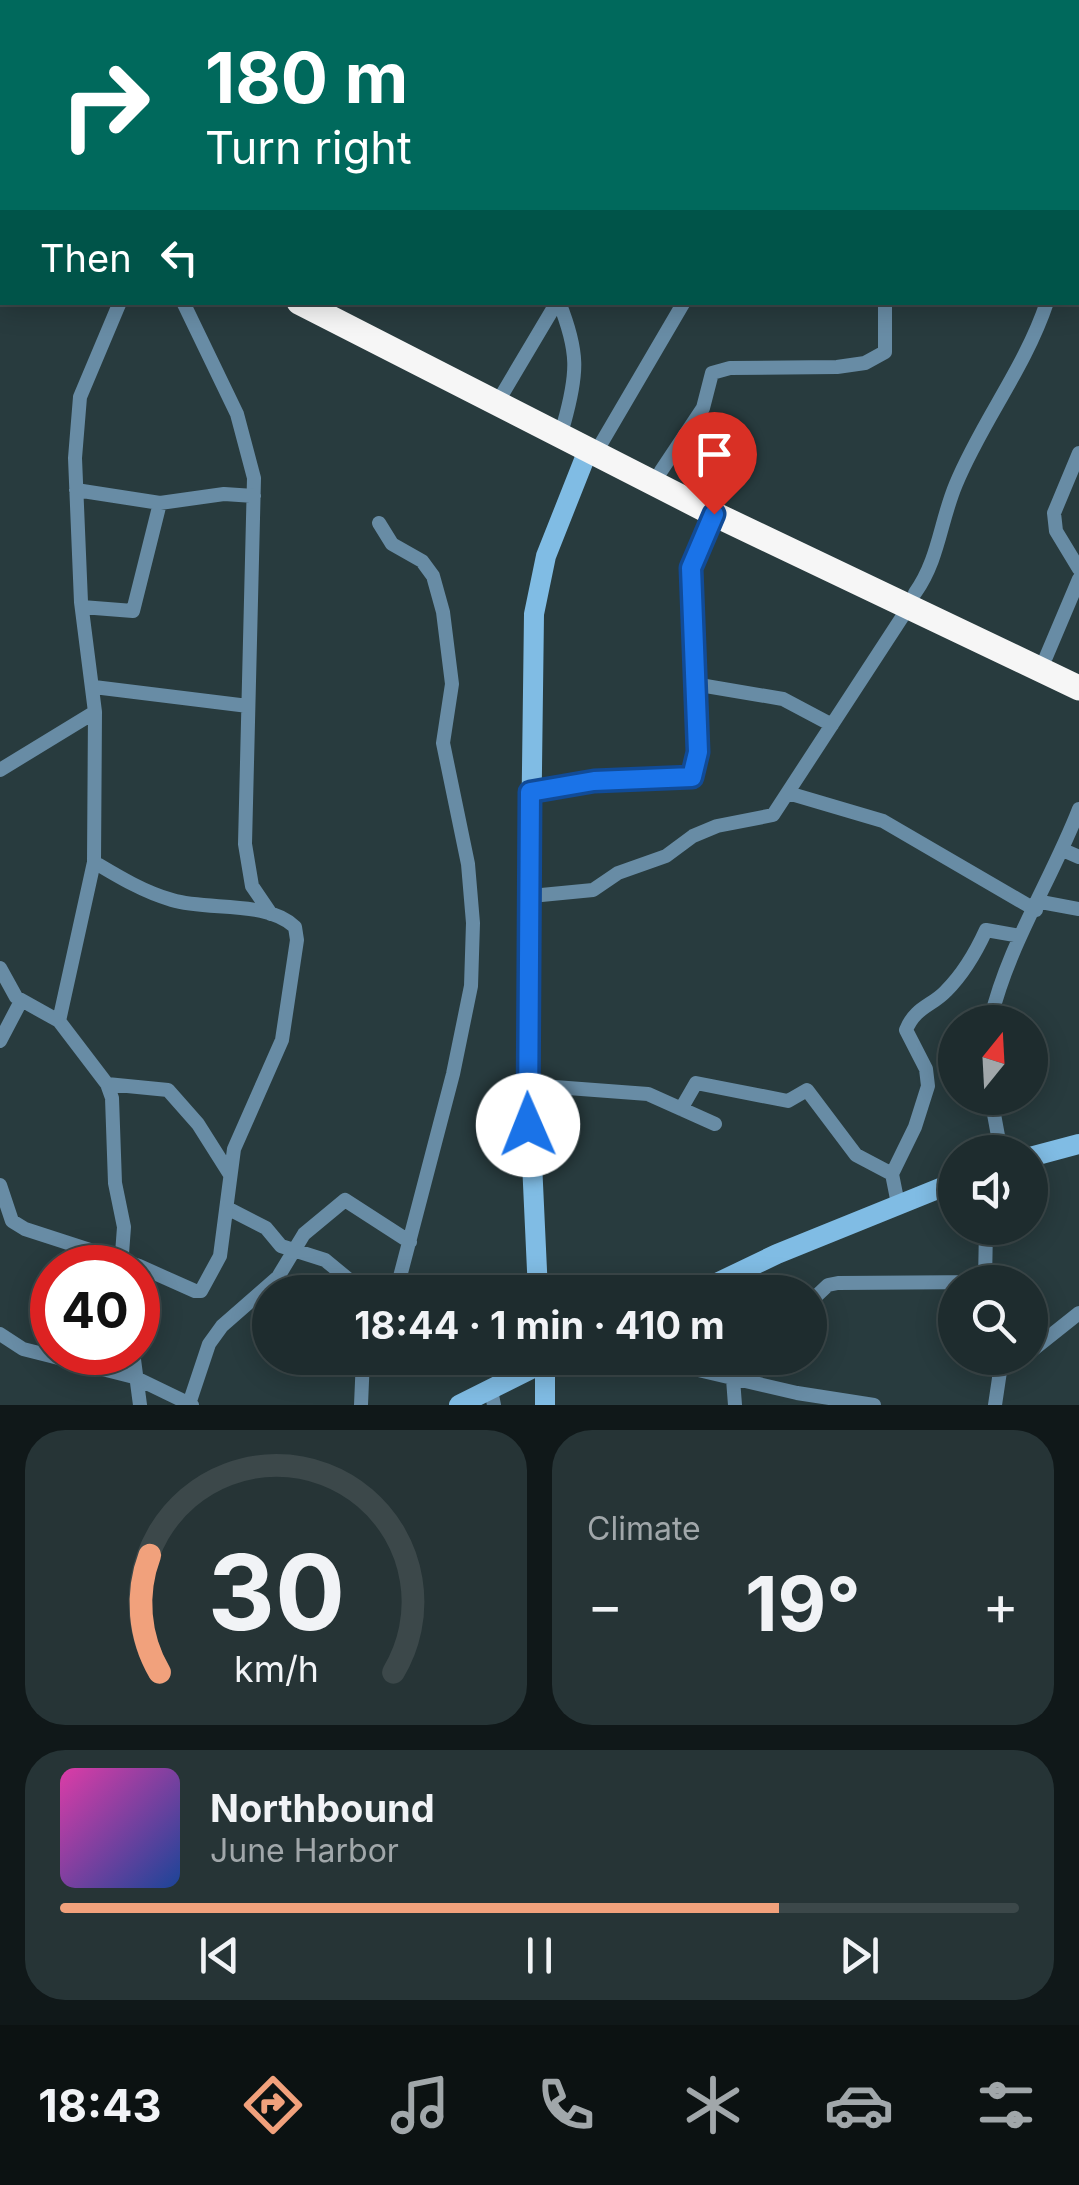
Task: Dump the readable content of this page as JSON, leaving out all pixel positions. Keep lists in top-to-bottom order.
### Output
{
  "north": "top",
  "page": {
    "turn": ["180 m", "Turn right"],
    "then": "Then",
    "limit": "40",
    "trip": "18:44 · 1 min · 410 m",
    "tile": "Climate",
    "heat": ["−", "19°", "+"],
    "song": ["Northbound", "June Harbor"],
    "tabs": "18:43",
    "gauge": ["30", "km/h"]
  }
}
